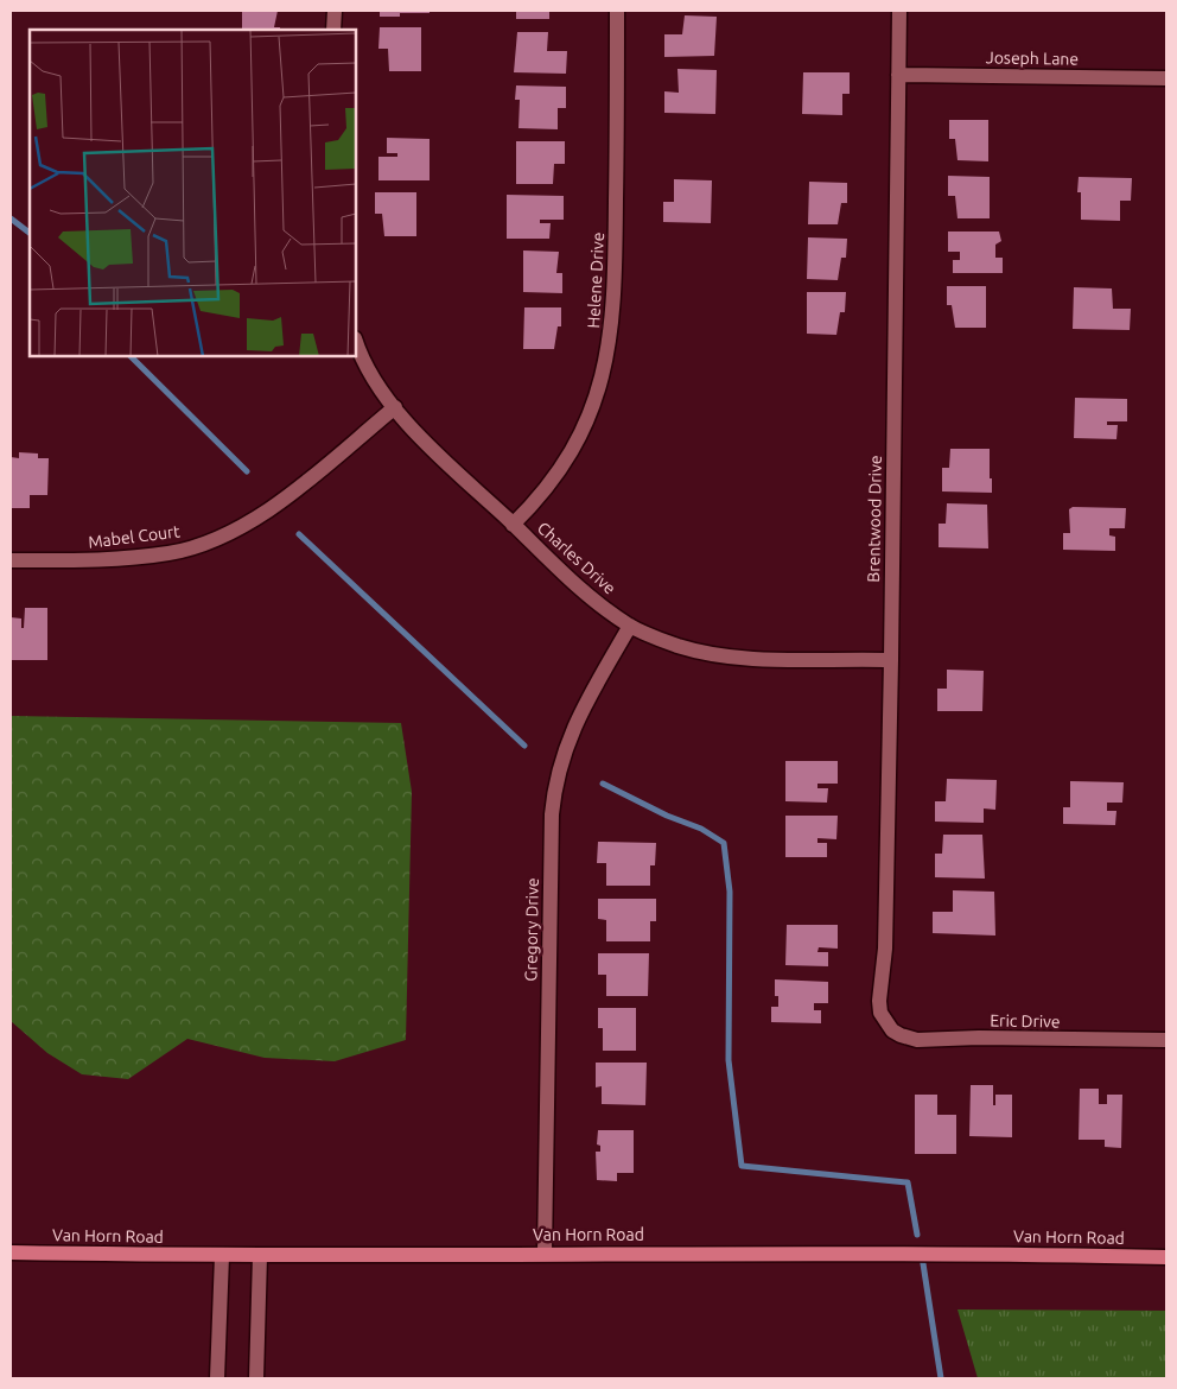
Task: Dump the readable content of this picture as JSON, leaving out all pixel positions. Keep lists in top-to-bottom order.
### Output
{
  "streets": {
    "main road": ["Van Horn Road"],
    "street": [
      "Joseph Lane",
      "Helene Drive",
      "Brentwood Drive",
      "Mabel Court",
      "Charles Drive",
      "Gregory Drive",
      "Eric Drive"
    ]
  },
  "crossings": [
    ["Joseph Lane", "Brentwood Drive"],
    ["Helene Drive", "Charles Drive"],
    ["Brentwood Drive", "Charles Drive"],
    ["Brentwood Drive", "Eric Drive"],
    ["Mabel Court", "Charles Drive"],
    ["Charles Drive", "Gregory Drive"],
    ["Gregory Drive", "Van Horn Road"]
  ]
}
